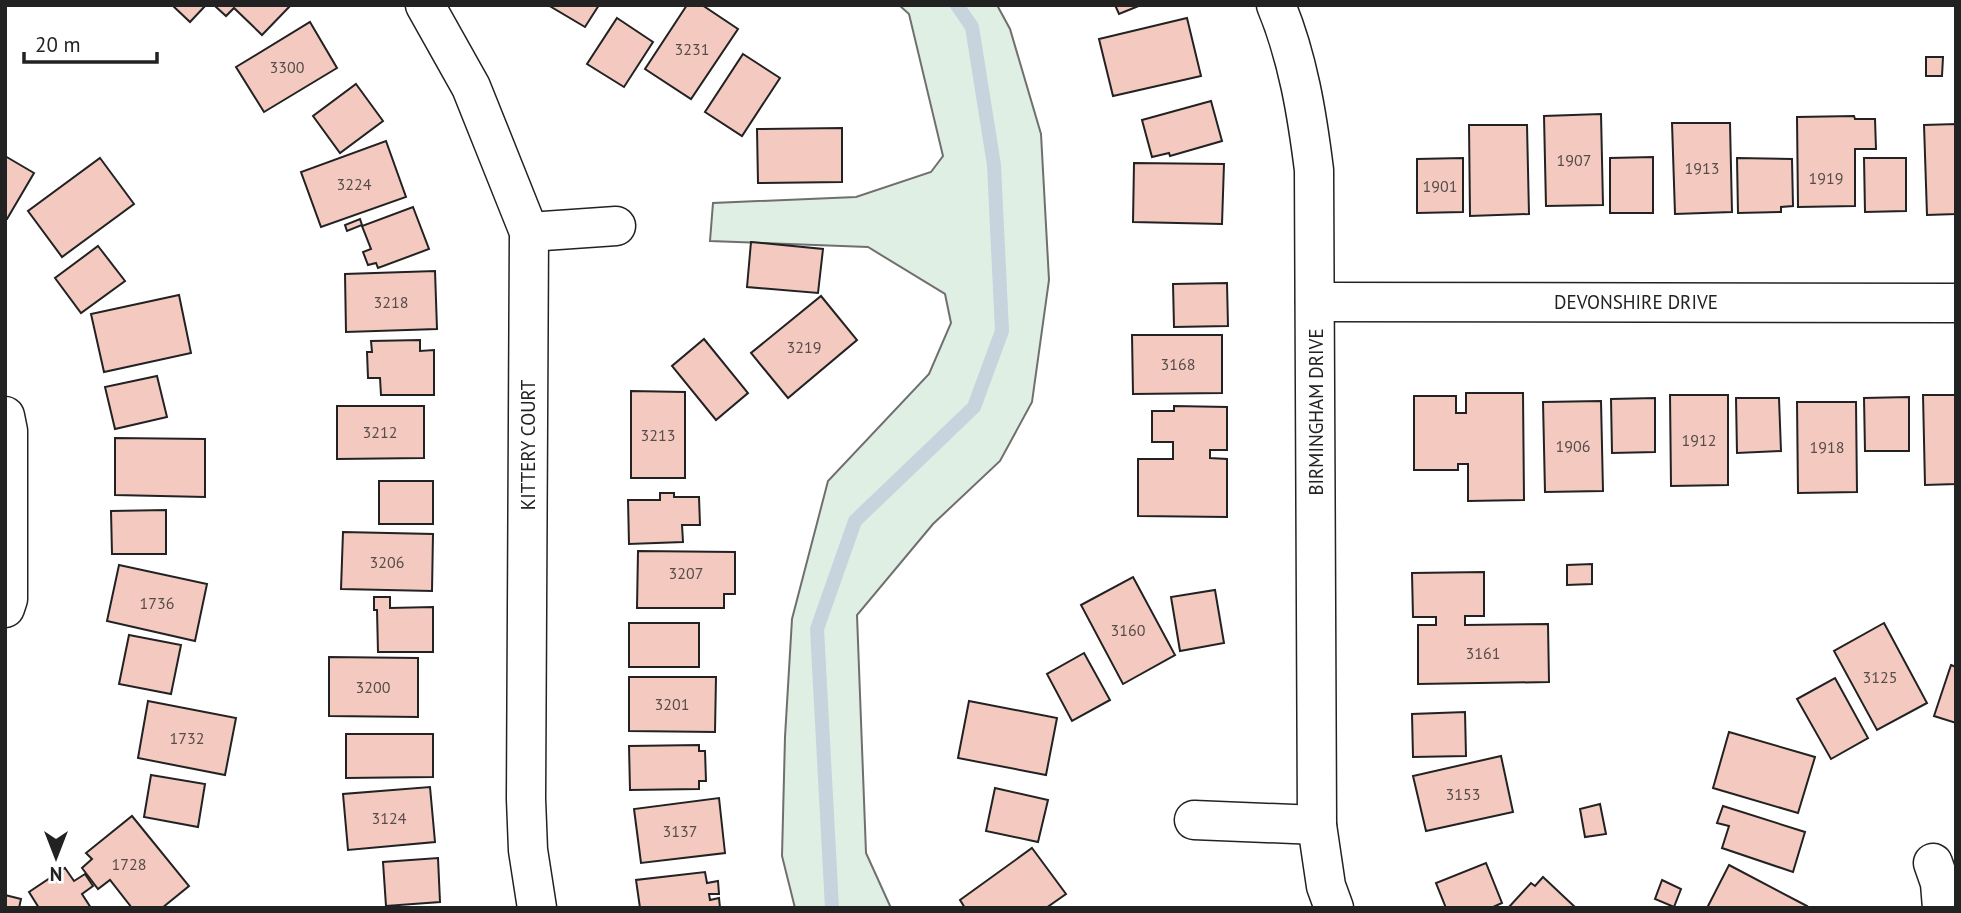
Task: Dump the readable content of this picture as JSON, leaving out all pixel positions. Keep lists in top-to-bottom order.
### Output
{
  "streets": {
    "street": ["DEVONSHIRE DRIVE", "BIRMINGHAM DRIVE", "KITTERY COURT"]
  },
  "crossings": [
    ["DEVONSHIRE DRIVE", "BIRMINGHAM DRIVE"]
  ],
  "house_numbers": [
    "3231",
    "3300",
    "1907",
    "1913",
    "1919",
    "3224",
    "1901",
    "3218",
    "3219",
    "3168",
    "3212",
    "3213",
    "1912",
    "1906",
    "1918",
    "3206",
    "3207",
    "1736",
    "3160",
    "3161",
    "3125",
    "3200",
    "3201",
    "1732",
    "3153",
    "3124",
    "3137",
    "1728"
  ],
  "scale_bar": "20 m",
  "north": "bottom"
}
